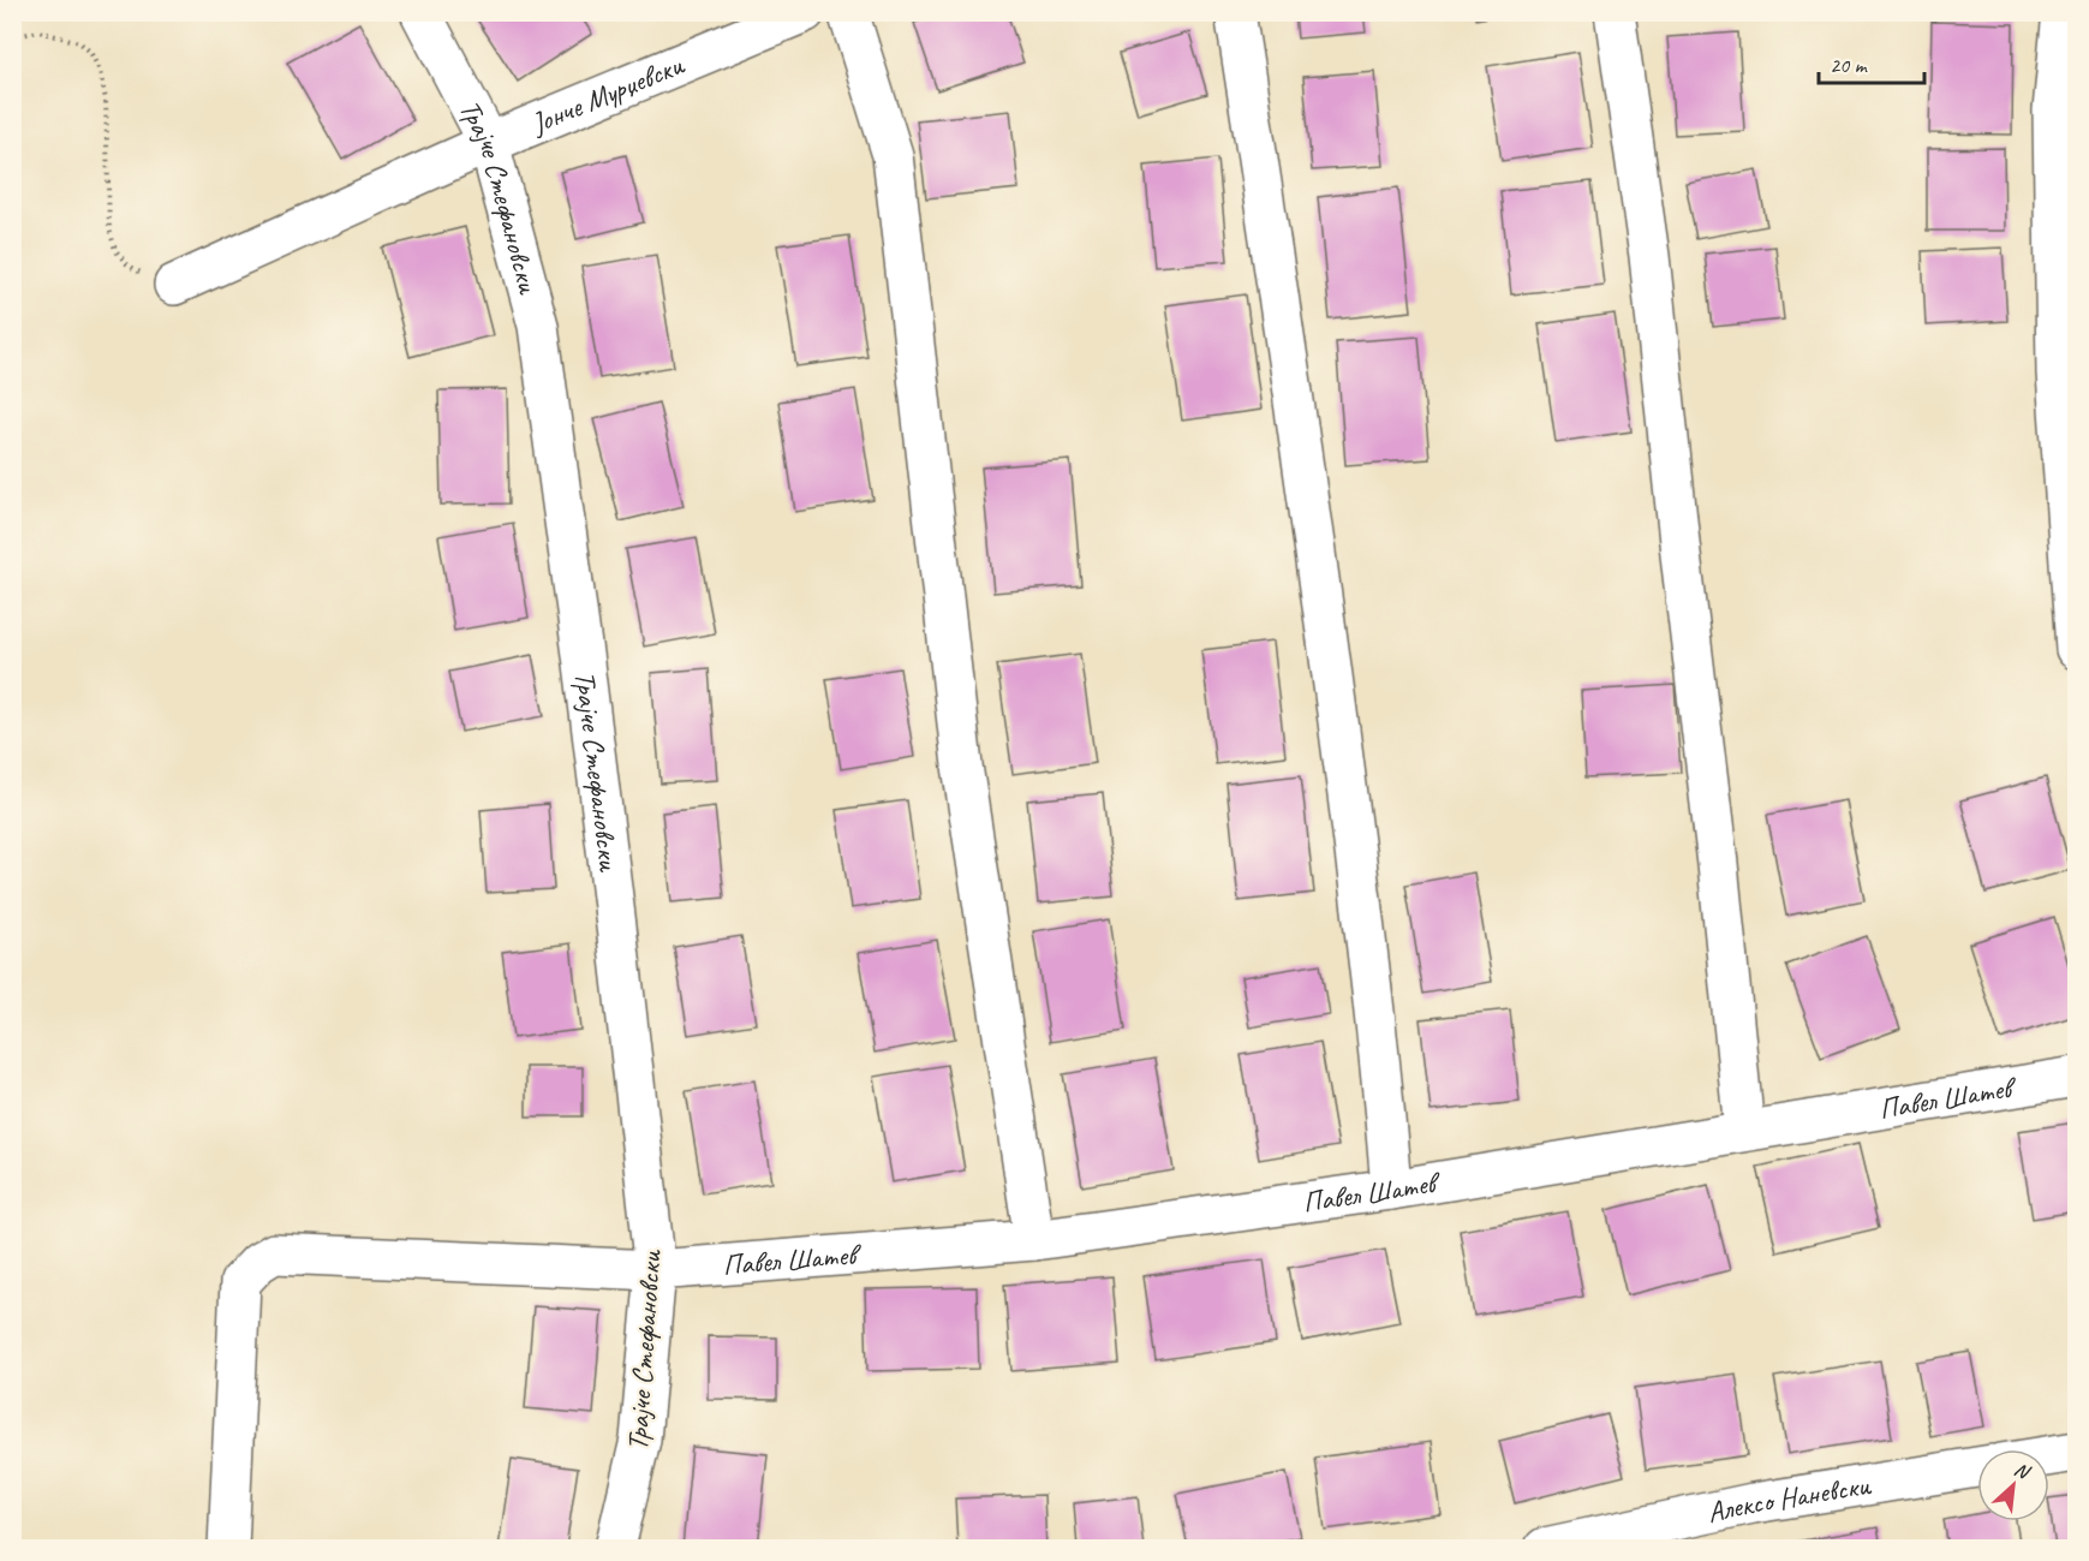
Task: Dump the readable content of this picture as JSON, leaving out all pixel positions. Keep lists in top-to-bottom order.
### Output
{
  "streets": {
    "street": [
      "Јонче Мурџевски",
      "Трајче Стефановски",
      "Павел Шатев",
      "Алексо Наневски"
    ]
  },
  "crossings": [
    ["Јонче Мурџевски", "Трајче Стефановски"],
    ["Трајче Стефановски", "Павел Шатев"]
  ],
  "scale_bar": "20 m",
  "north": "top right"
}
